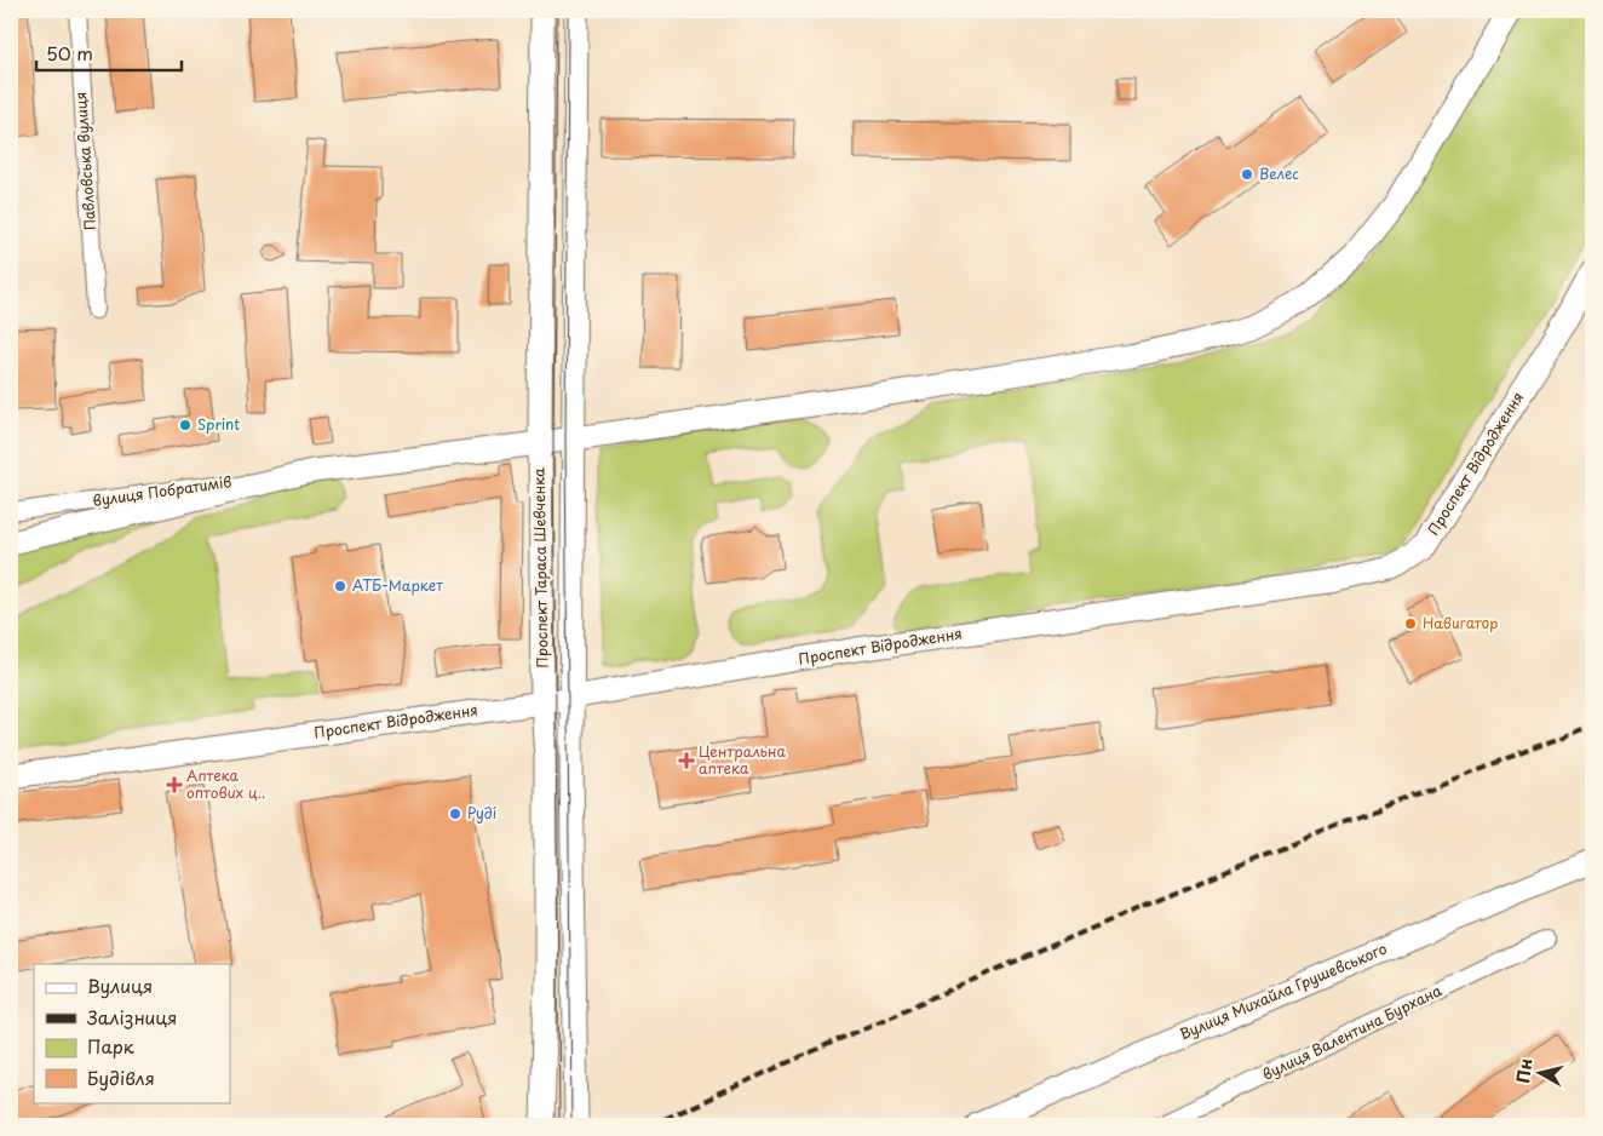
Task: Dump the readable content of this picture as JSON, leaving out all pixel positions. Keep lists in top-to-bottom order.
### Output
{
  "streets": {
    "main road": ["Проспект Відродження", "Проспект Тараса Шевченка", "Вулиця Михайла Грушевського"],
    "street": ["Павловська вулиця", "вулиця Побратимів", "вулиця Валентина Бурхана"]
  },
  "crossings": [
    ["Проспект Відродження", "Проспект Тараса Шевченка"]
  ],
  "places": {
    "other": [
      "Велес",
      "Sprint",
      "АТБ-Маркет",
      "Навигатор",
      "Рудi"
    ],
    "health": ["Центральна аптека", "Аптека оптових ц‥"]
  },
  "legend": [
    "Вулиця",
    "Залізниця",
    "Парк",
    "Будівля"
  ],
  "scale_bar": "50 m",
  "north": "left"
}
